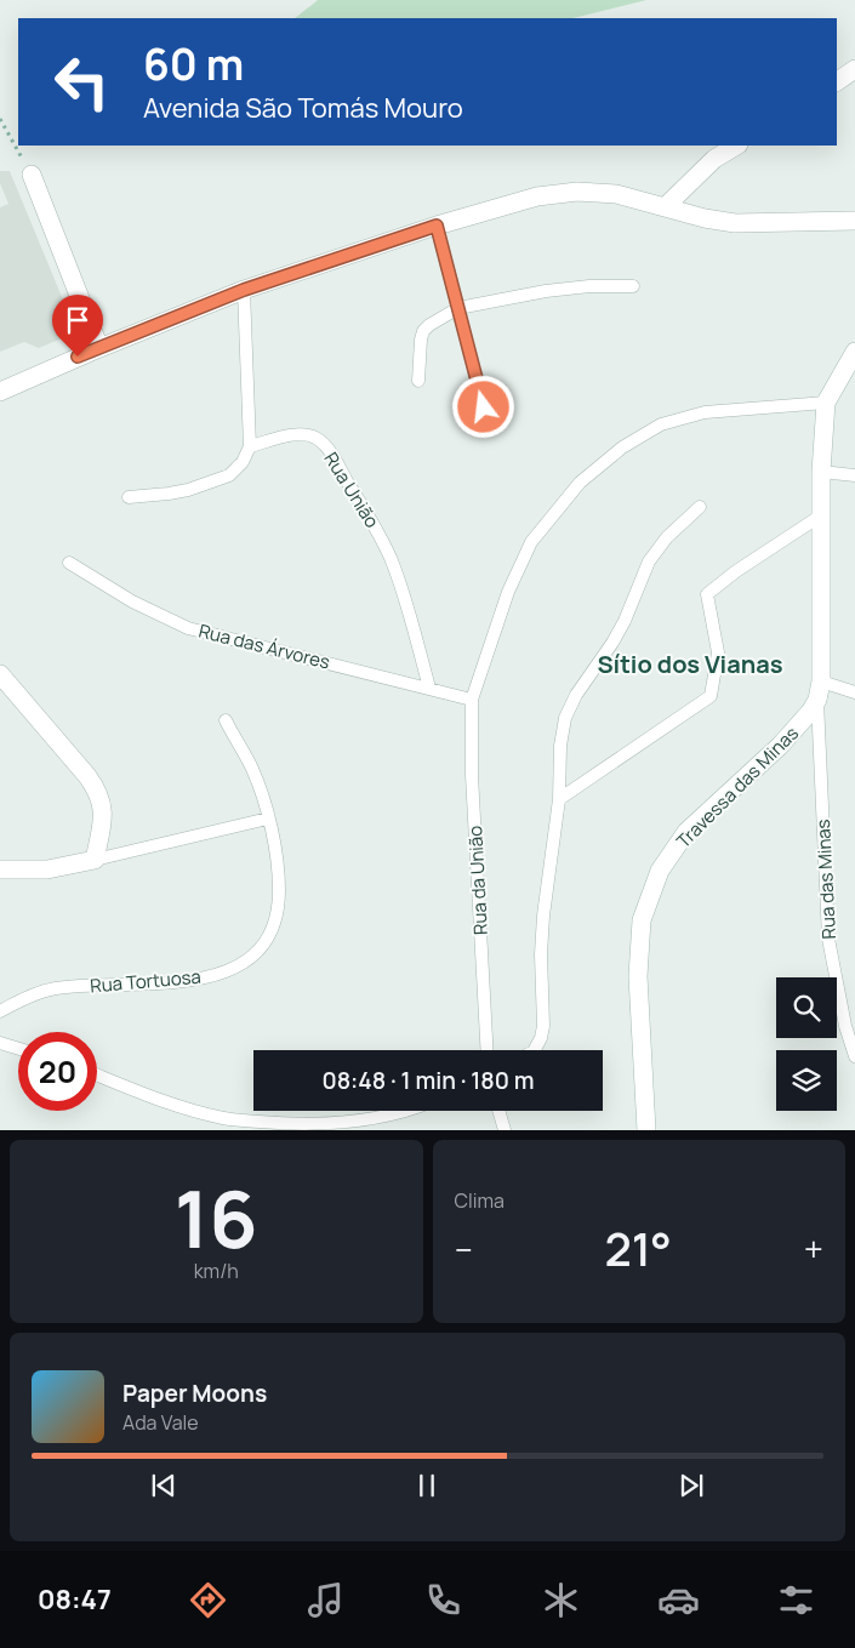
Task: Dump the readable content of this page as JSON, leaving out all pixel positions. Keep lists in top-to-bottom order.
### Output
{
  "streets": {
    "street": ["Travessa das Minas"],
    "lane": [
      "Rua União",
      "Rua das Árvores",
      "Rua das Minas",
      "Rua da União",
      "Rua Tortuosa"
    ]
  },
  "crossings": [
    ["Rua União", "Rua das Árvores"],
    ["Rua das Árvores", "Rua da União"],
    ["Travessa das Minas", "Rua das Minas"]
  ],
  "districts": ["Sítio dos Vianas"],
  "page": {
    "turn": ["60 m", "Avenida São Tomás Mouro"],
    "limit": "20",
    "trip": "08:48 · 1 min · 180 m",
    "tile": [
      ["16", "km/h"],
      "Clima"
    ],
    "heat": ["−", "21°", "+"],
    "song": ["Paper Moons", "Ada Vale"],
    "tabs": "08:47"
  }
}
